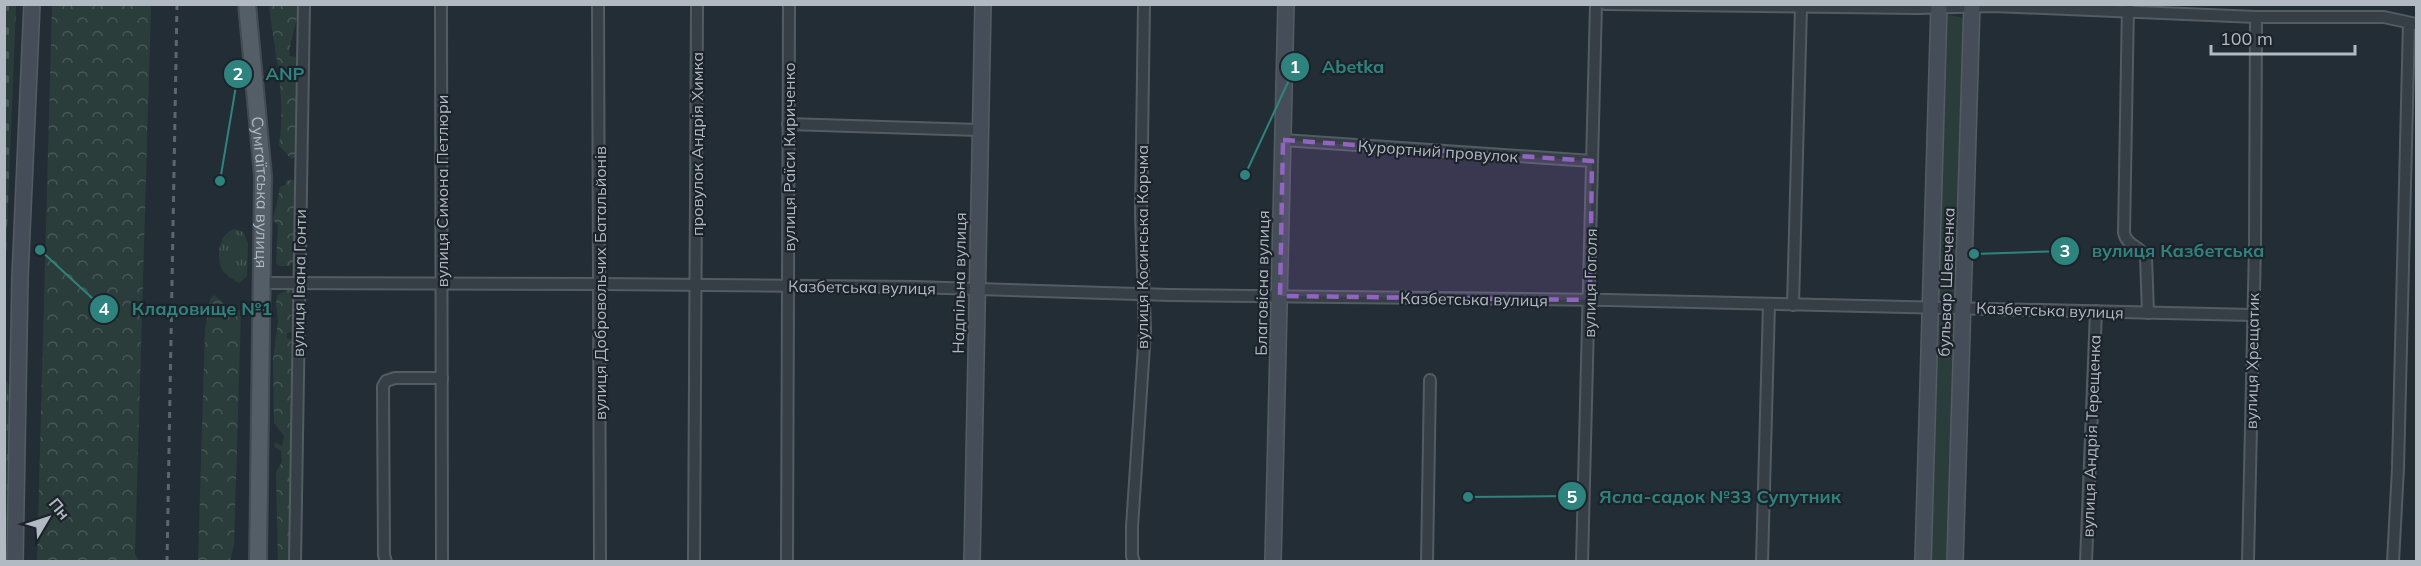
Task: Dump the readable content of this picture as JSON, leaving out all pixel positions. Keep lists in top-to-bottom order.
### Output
{
  "streets": {
    "main road": [
      "Сумгаїтська вулиця",
      "бульвар Шевченка",
      "Надпільна вулиця",
      "Благовісна вулиця"
    ],
    "street": [
      "провулок Андрія Химка",
      "Курортний провулок",
      "вулиця Раїси Кириченко",
      "вулиця Симона Петлюри",
      "вулиця Косинська Корчма",
      "вулиця Івана Гонти",
      "вулиця Добровольчих Батальйонів",
      "вулиця Гоголя",
      "Казбетська вулиця",
      "вулиця Хрещатик",
      "вулиця Андрія Терещенка"
    ]
  },
  "crossings": [
    ["провулок Андрія Химка", "Казбетська вулиця"],
    ["Курортний провулок", "Благовісна вулиця"],
    ["Курортний провулок", "вулиця Гоголя"],
    ["вулиця Раїси Кириченко", "Казбетська вулиця"],
    ["вулиця Симона Петлюри", "Казбетська вулиця"],
    ["Сумгаїтська вулиця", "Казбетська вулиця"],
    ["вулиця Косинська Корчма", "Казбетська вулиця"],
    ["бульвар Шевченка", "Казбетська вулиця"],
    ["вулиця Івана Гонти", "Казбетська вулиця"],
    ["вулиця Добровольчих Батальйонів", "Казбетська вулиця"],
    ["Надпільна вулиця", "Казбетська вулиця"],
    ["Благовісна вулиця", "Казбетська вулиця"],
    ["вулиця Гоголя", "Казбетська вулиця"],
    ["Казбетська вулиця", "вулиця Хрещатик"],
    ["Казбетська вулиця", "вулиця Андрія Терещенка"]
  ],
  "places": [
    "Abetka",
    "ANP",
    "Кладовище №1",
    "вулиця Казбетська",
    "Ясла-садок №33 Супутник"
  ],
  "scale_bar": "100 m",
  "north": "top right"
}
